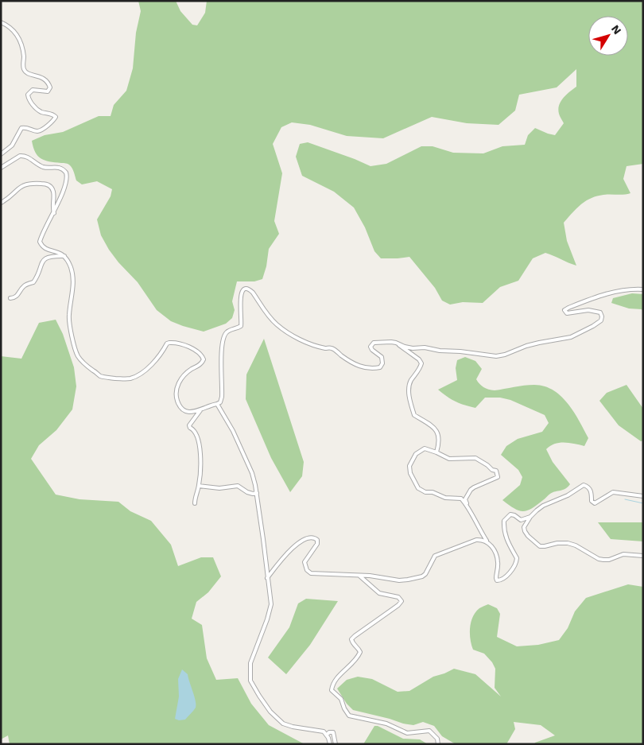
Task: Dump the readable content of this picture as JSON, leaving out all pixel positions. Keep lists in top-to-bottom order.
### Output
{
  "north": "top right"
}
